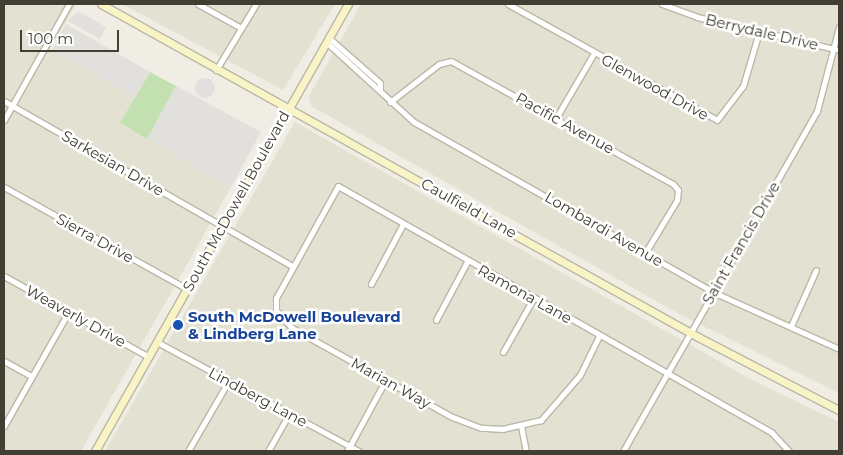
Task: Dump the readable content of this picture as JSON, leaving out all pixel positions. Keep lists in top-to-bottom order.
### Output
{
  "streets": {
    "main road": ["South McDowell Boulevard", "Caulfield Lane"],
    "street": [
      "Berrydale Drive",
      "Glenwood Drive",
      "Pacific Avenue",
      "Sarkesian Drive",
      "Lombardi Avenue",
      "Sierra Drive",
      "Saint Francis Drive",
      "Ramona Lane",
      "Weaverly Drive",
      "Marian Way",
      "Lindberg Lane"
    ]
  },
  "crossings": [
    ["Berrydale Drive", "Glenwood Drive"],
    ["Berrydale Drive", "Saint Francis Drive"],
    ["Pacific Avenue", "Lombardi Avenue"],
    ["Sarkesian Drive", "South McDowell Boulevard"],
    ["South McDowell Boulevard", "Caulfield Lane"],
    ["South McDowell Boulevard", "Lombardi Avenue"],
    ["South McDowell Boulevard", "Sierra Drive"],
    ["South McDowell Boulevard", "Weaverly Drive"],
    ["South McDowell Boulevard", "Lindberg Lane"],
    ["Caulfield Lane", "Saint Francis Drive"],
    ["Lombardi Avenue", "Saint Francis Drive"],
    ["Saint Francis Drive", "Ramona Lane"],
    ["Ramona Lane", "Marian Way"]
  ],
  "places": ["South McDowell Boulevard & Lindberg Lane"],
  "scale_bar": "100 m"
}
